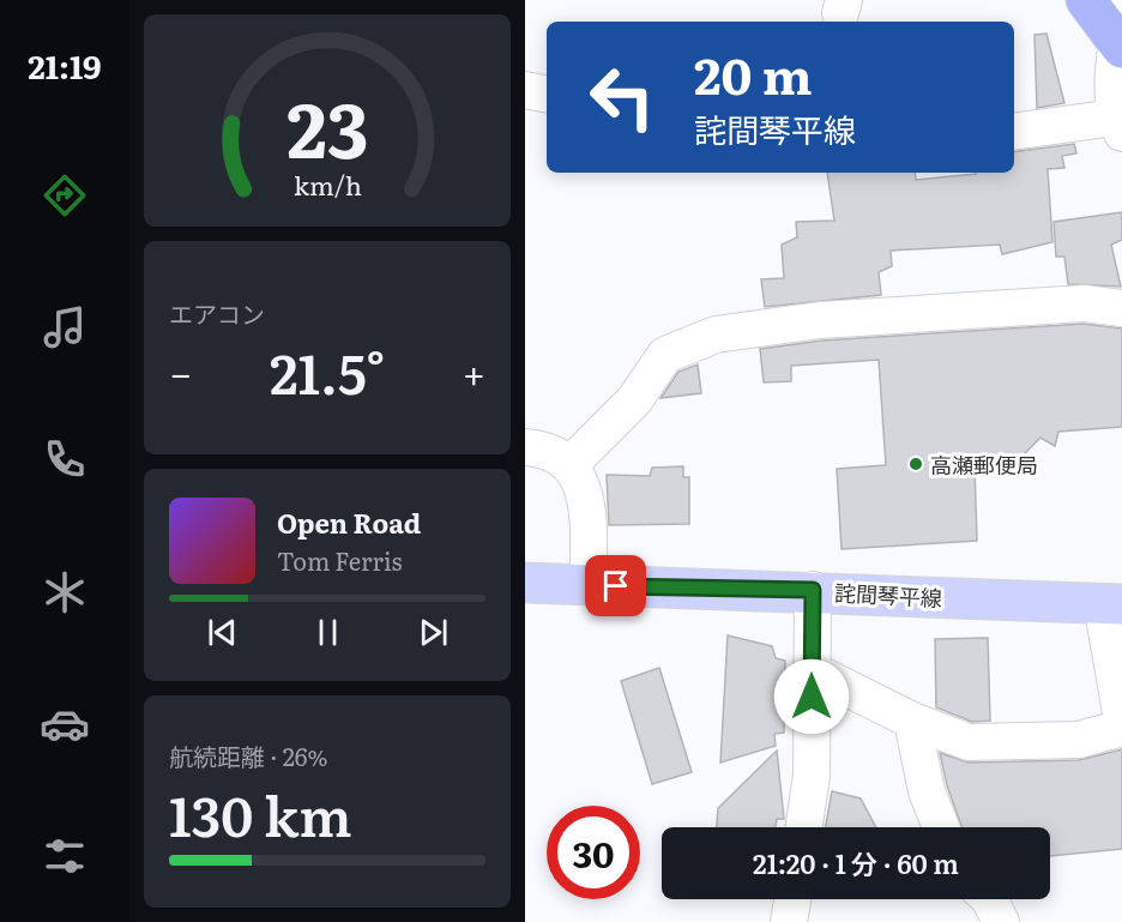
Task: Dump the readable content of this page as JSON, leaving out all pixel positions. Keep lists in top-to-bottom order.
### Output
{
  "streets": {
    "main road": ["詫間琴平線"]
  },
  "places": ["高瀬郵便局"],
  "page": {
    "tabs": "21:19",
    "turn": ["20 m", "詫間琴平線"],
    "tile": [
      "エアコン",
      ["航続距離 · 26%", "130 km"]
    ],
    "heat": ["−", "21.5°", "+"],
    "song": ["Open Road", "Tom Ferris"],
    "limit": "30",
    "trip": "21:20 · 1 分 · 60 m",
    "gauge": ["23", "km/h"]
  }
}
